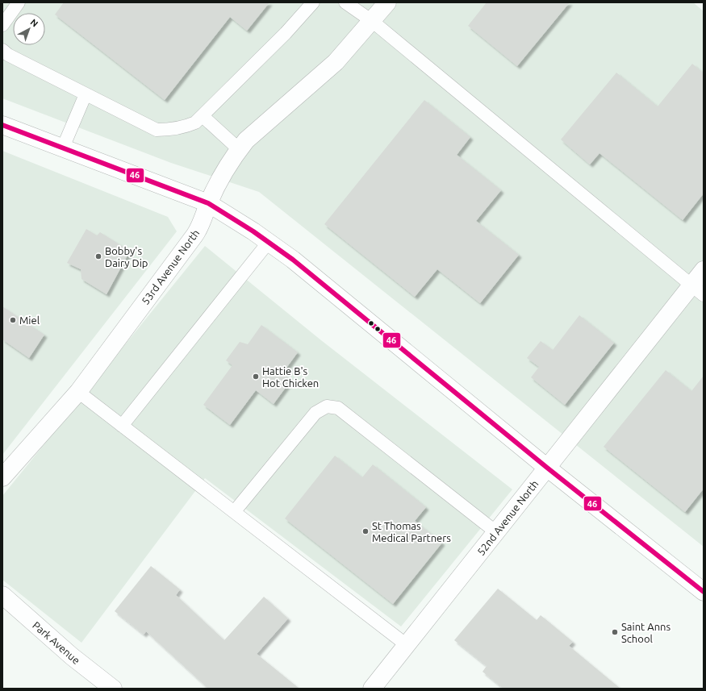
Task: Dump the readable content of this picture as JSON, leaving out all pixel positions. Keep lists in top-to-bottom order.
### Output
{
  "streets": {
    "street": ["53rd Avenue North", "52nd Avenue North", "Park Avenue"]
  },
  "places": [
    "Bobby's Dairy Dip",
    "Miel",
    "Hattie B's Hot Chicken",
    "St Thomas Medical Partners",
    "Saint Anns School"
  ],
  "lines": ["transit line 46"],
  "north": "top right"
}
